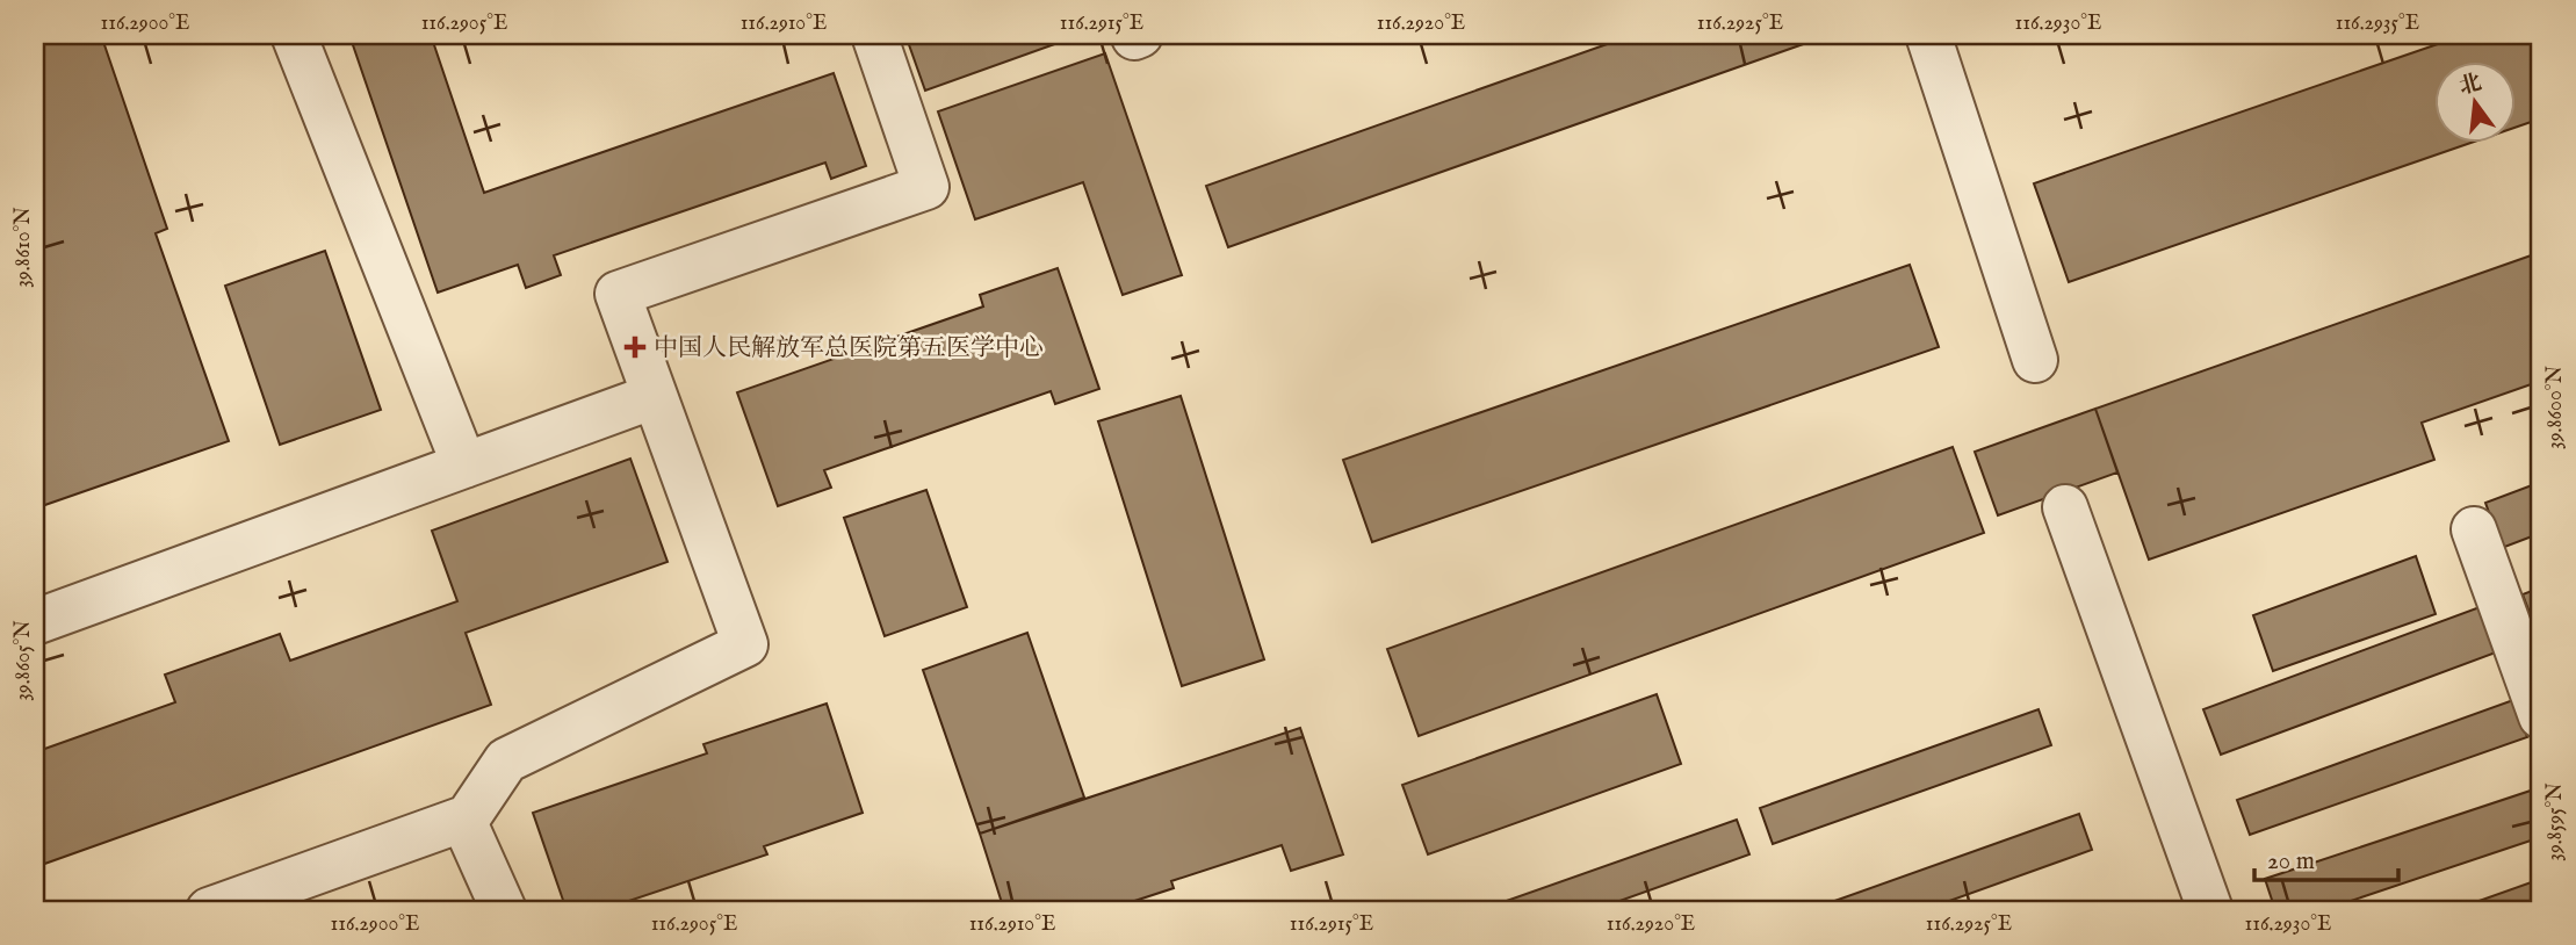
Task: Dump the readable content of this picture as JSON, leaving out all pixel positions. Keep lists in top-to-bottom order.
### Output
{
  "places": {
    "health": ["中国人民解放军总医院第五医学中心"]
  },
  "scale_bar": "20 m",
  "north": "top",
  "coordinates": [
    "116.2900°E",
    "116.2905°E",
    "116.2910°E",
    "116.2915°E",
    "116.2920°E",
    "116.2925°E",
    "116.2930°E",
    "116.2935°E",
    "39.8610°N",
    "39.8600°N",
    "39.8605°N",
    "39.8595°N"
  ]
}
